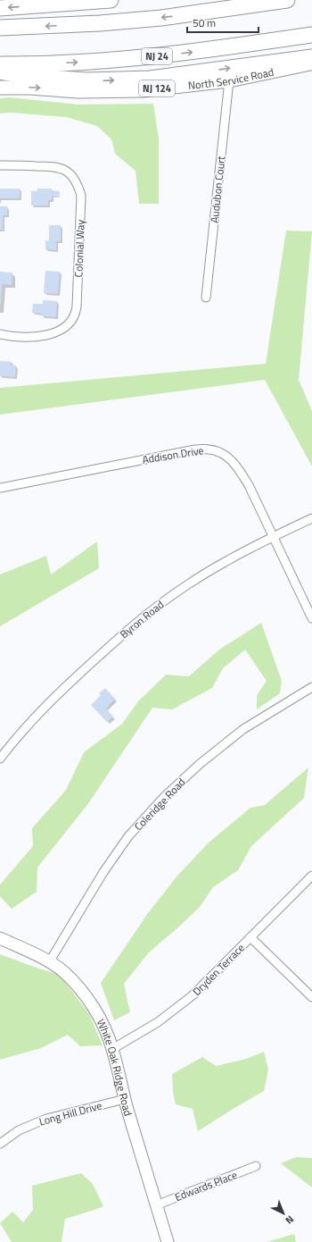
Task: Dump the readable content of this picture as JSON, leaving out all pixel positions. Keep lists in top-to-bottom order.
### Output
{
  "streets": {
    "highway": ["NJ 24"],
    "main road": ["North Service Road", "NJ 124"],
    "street": [
      "Audubon Court",
      "Colonial Way",
      "Addison Drive",
      "Byron Road",
      "Coleridge Road",
      "Dryden Terrace",
      "White Oak Ridge Road",
      "Long Hill Drive",
      "Edwards Place"
    ]
  },
  "crossings": [
    ["North Service Road", "Audubon Court"],
    ["Addison Drive", "Byron Road"],
    ["Coleridge Road", "White Oak Ridge Road"],
    ["Dryden Terrace", "White Oak Ridge Road"],
    ["White Oak Ridge Road", "Long Hill Drive"],
    ["White Oak Ridge Road", "Edwards Place"]
  ],
  "one_way": ["North Service Road"],
  "scale_bar": "50 m",
  "north": "bottom right"
}
